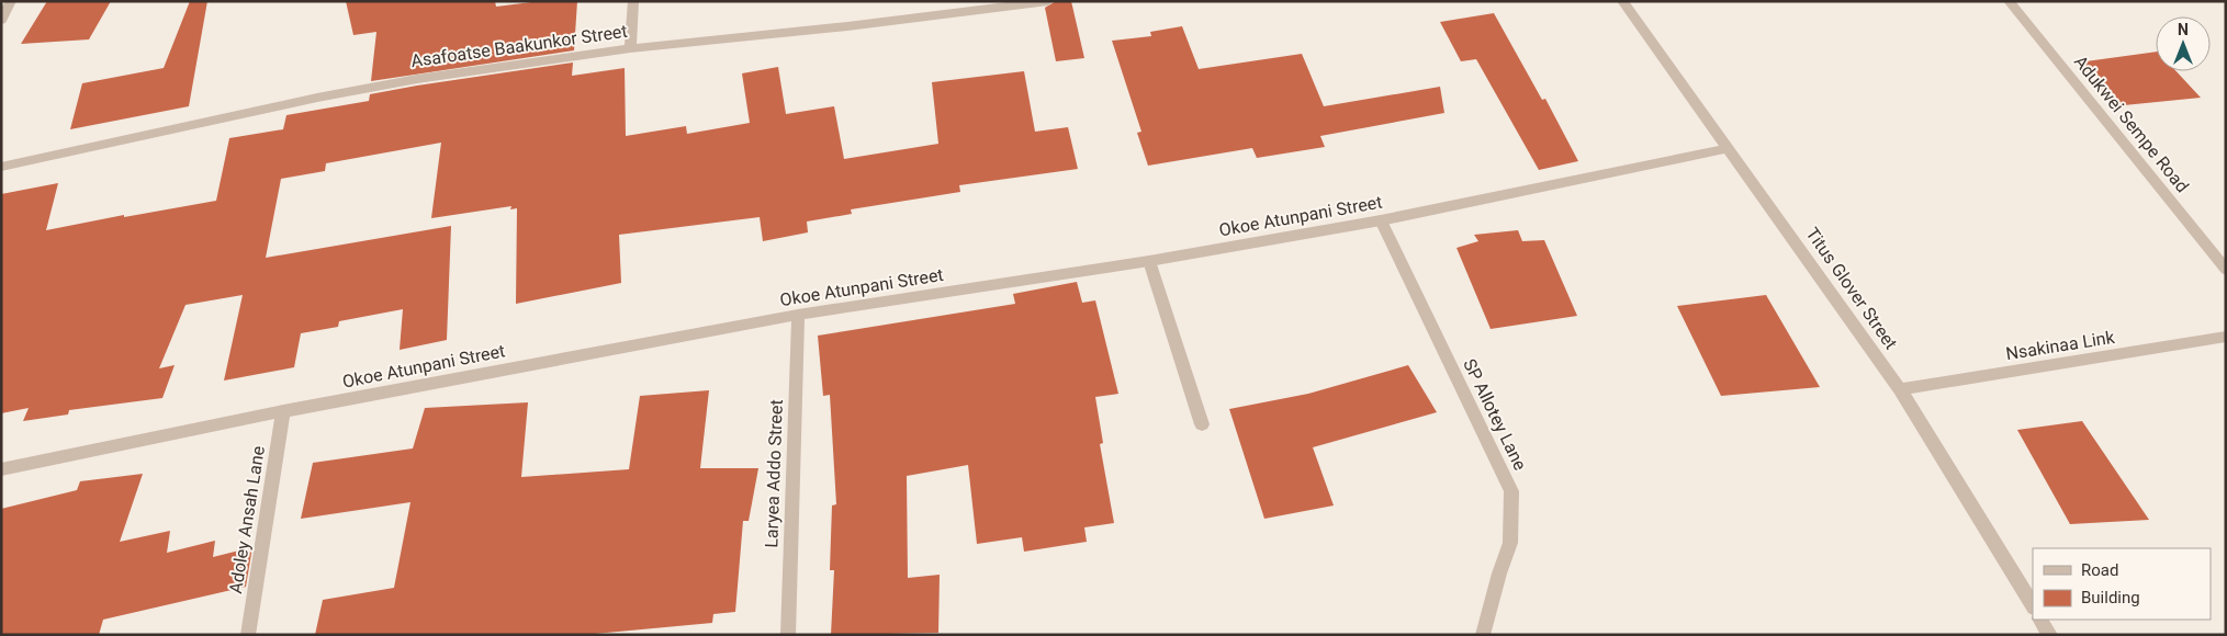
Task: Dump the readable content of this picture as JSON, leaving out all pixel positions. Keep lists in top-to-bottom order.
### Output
{
  "streets": {
    "street": [
      "Asafoatse Baakunkor Street",
      "Adukwei Sempe Road",
      "Okoe Atunpani Street",
      "Titus Glover Street",
      "Nsakinaa Link",
      "SP Allotey Lane",
      "Laryea Addo Street",
      "Adoley Ansah Lane"
    ]
  },
  "crossings": [
    ["Okoe Atunpani Street", "Titus Glover Street"],
    ["Okoe Atunpani Street", "SP Allotey Lane"],
    ["Okoe Atunpani Street", "Laryea Addo Street"],
    ["Okoe Atunpani Street", "Adoley Ansah Lane"],
    ["Titus Glover Street", "Nsakinaa Link"]
  ],
  "legend": ["Road", "Building"],
  "north": "top"
}
